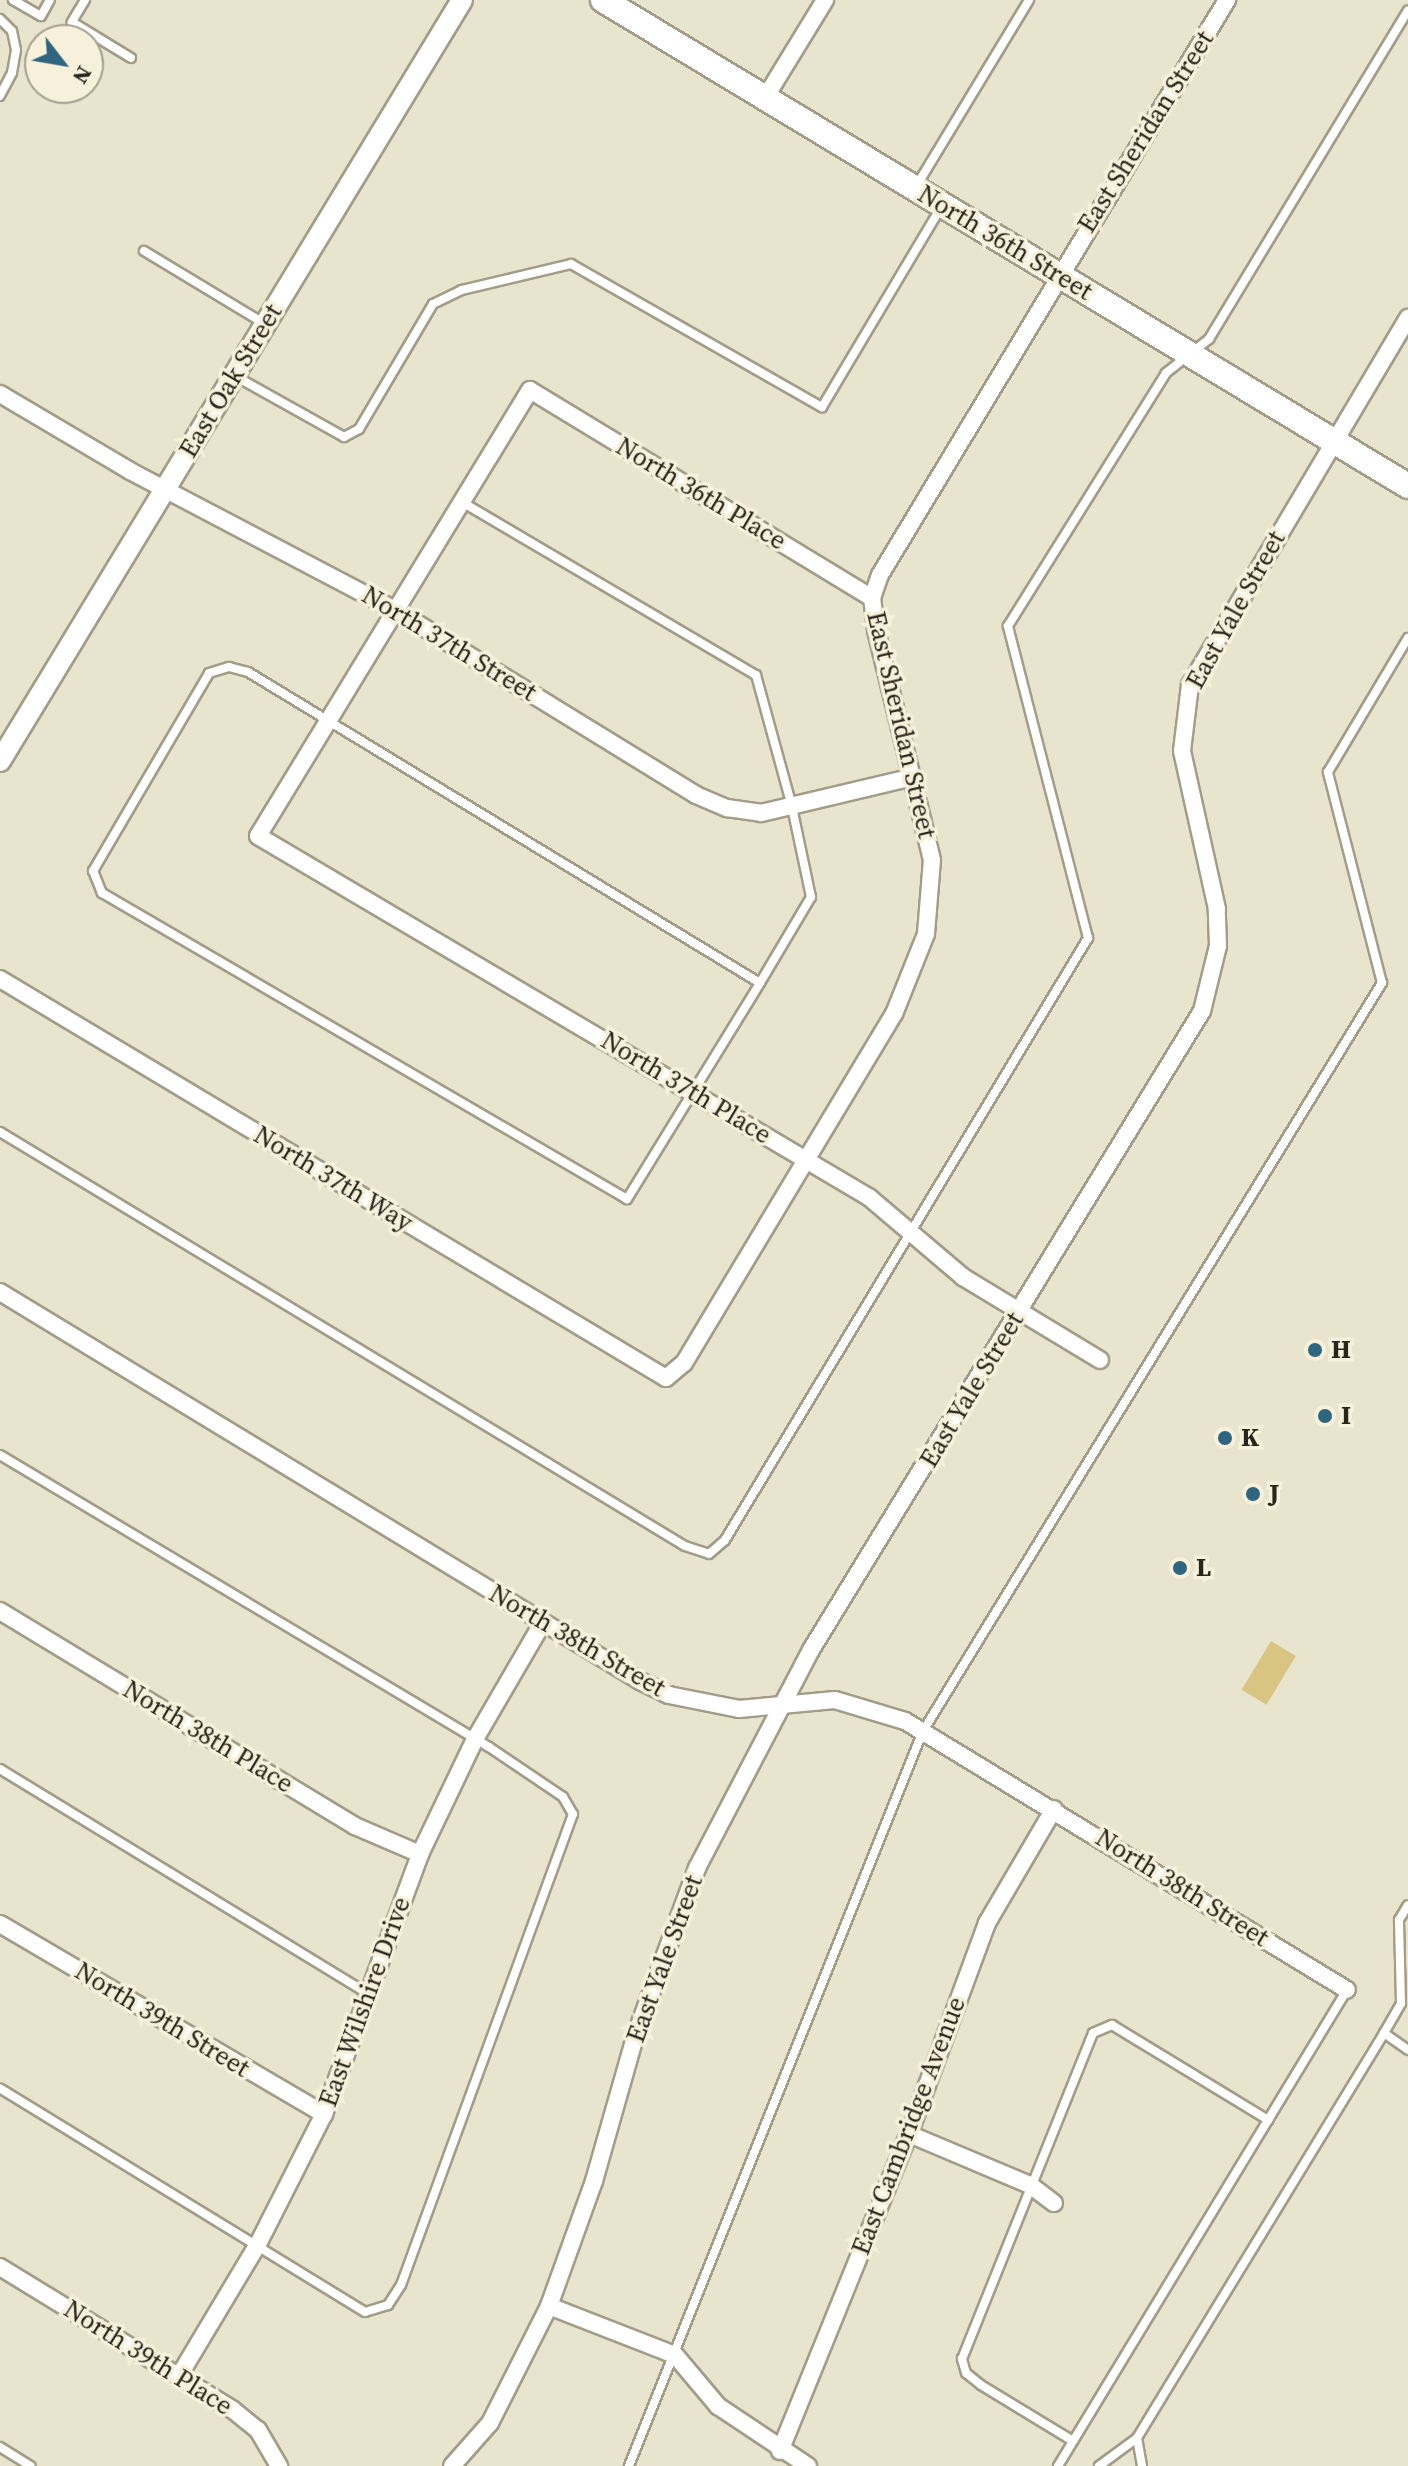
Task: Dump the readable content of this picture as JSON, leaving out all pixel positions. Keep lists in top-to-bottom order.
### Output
{
  "streets": {
    "main road": ["North 36th Street"],
    "street": [
      "East Sheridan Street",
      "East Oak Street",
      "North 36th Place",
      "East Yale Street",
      "North 37th Street",
      "North 37th Place",
      "North 37th Way",
      "North 38th Street",
      "North 38th Place",
      "East Wilshire Drive",
      "North 39th Street",
      "East Cambridge Avenue",
      "North 39th Place"
    ]
  },
  "crossings": [
    ["East Sheridan Street", "North 36th Street"],
    ["East Sheridan Street", "North 36th Place"],
    ["East Sheridan Street", "North 37th Street"],
    ["East Sheridan Street", "North 37th Place"],
    ["East Sheridan Street", "North 37th Way"],
    ["North 36th Street", "East Yale Street"],
    ["East Oak Street", "North 37th Street"],
    ["East Yale Street", "North 37th Place"],
    ["East Yale Street", "North 38th Street"],
    ["North 38th Street", "East Wilshire Drive"],
    ["North 38th Street", "East Cambridge Avenue"],
    ["North 38th Place", "East Wilshire Drive"],
    ["East Wilshire Drive", "North 39th Street"],
    ["East Wilshire Drive", "North 39th Place"]
  ],
  "places": [
    "H",
    "I",
    "K",
    "J",
    "L"
  ],
  "north": "bottom right"
}
